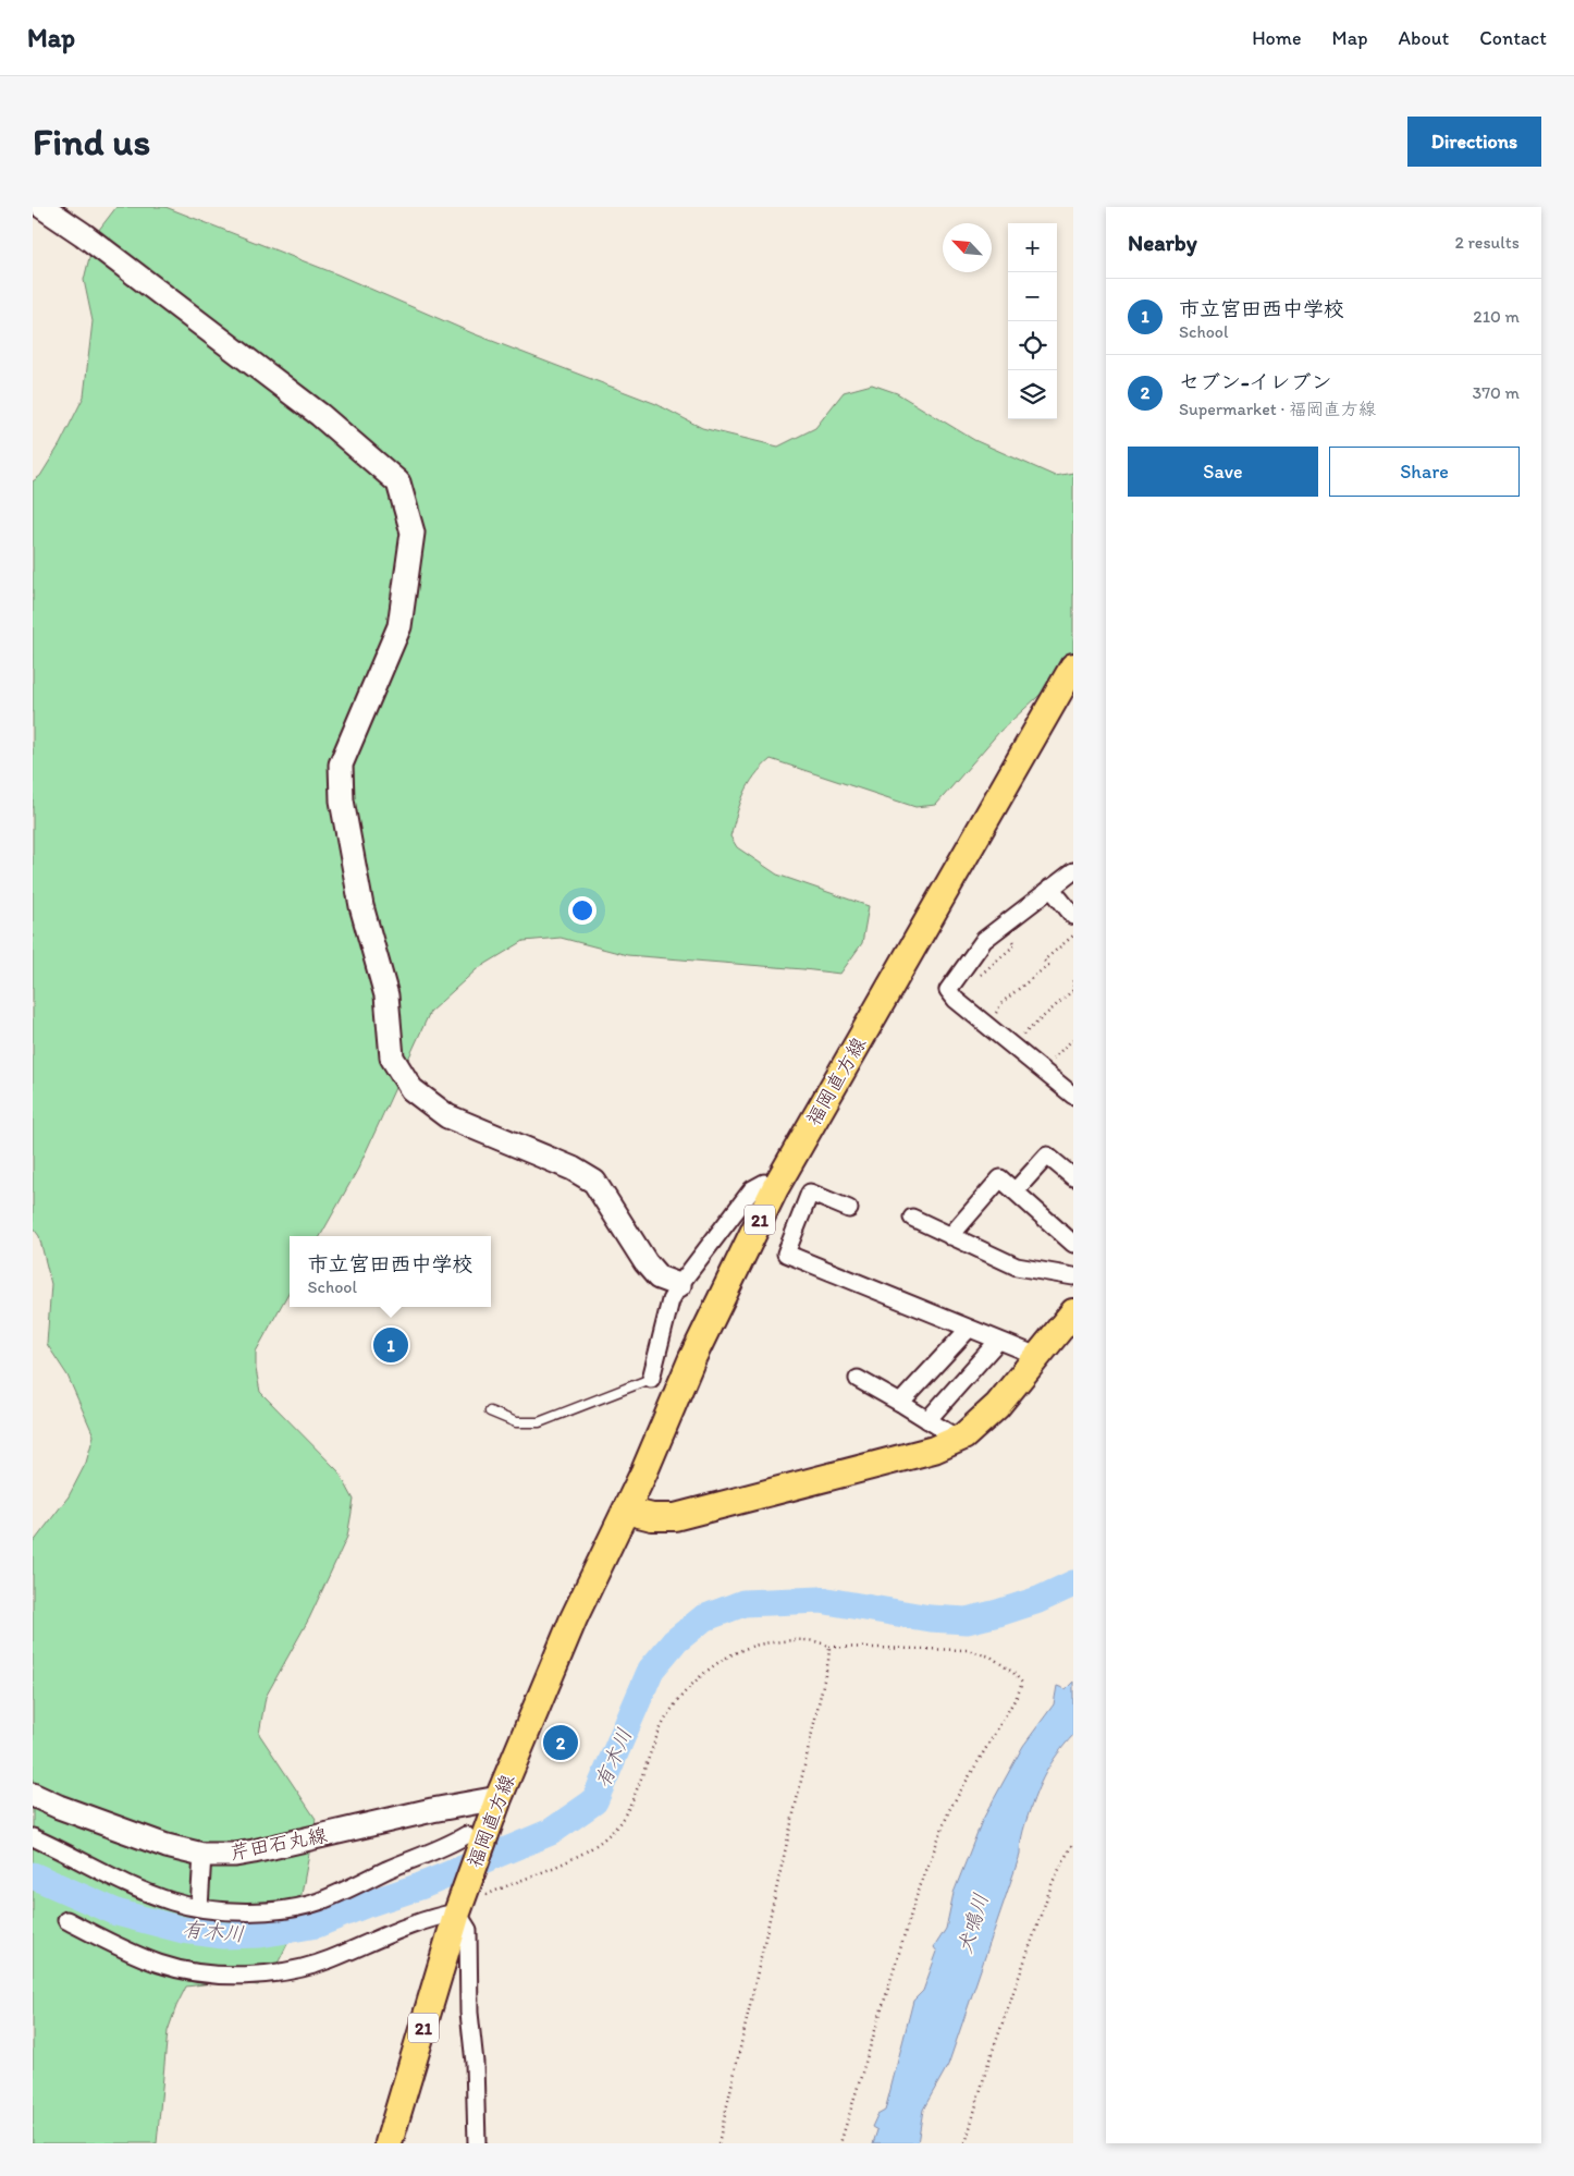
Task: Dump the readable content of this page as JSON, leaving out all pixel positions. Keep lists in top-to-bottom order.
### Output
{
  "streets": {
    "main road": ["福岡直方線", "21"],
    "street": ["芹田石丸線"]
  },
  "crossings": [
    ["福岡直方線", "芹田石丸線"]
  ],
  "water": ["有木川", "犬鳴川"],
  "north": "top left",
  "page": {
    "header": "Map",
    "nav": [
      "Home",
      "Map",
      "About",
      "Contact"
    ],
    "buttons": [
      "Directions",
      ["Save", "Share"]
    ],
    "title": "Find us",
    "heading": ["Nearby", "2 results"],
    "map_buttons": ["+", "−"],
    "list": [
      {
        "mark": "1",
        "name": "市立宮田西中学校",
        "note": "School",
        "value": "210 m"
      },
      {
        "mark": "2",
        "name": "セブン-イレブン",
        "note": "Supermarket · 福岡直方線",
        "value": "370 m"
      }
    ],
    "popup": ["市立宮田西中学校", "School"],
    "pins": ["1", "2"]
  }
}
